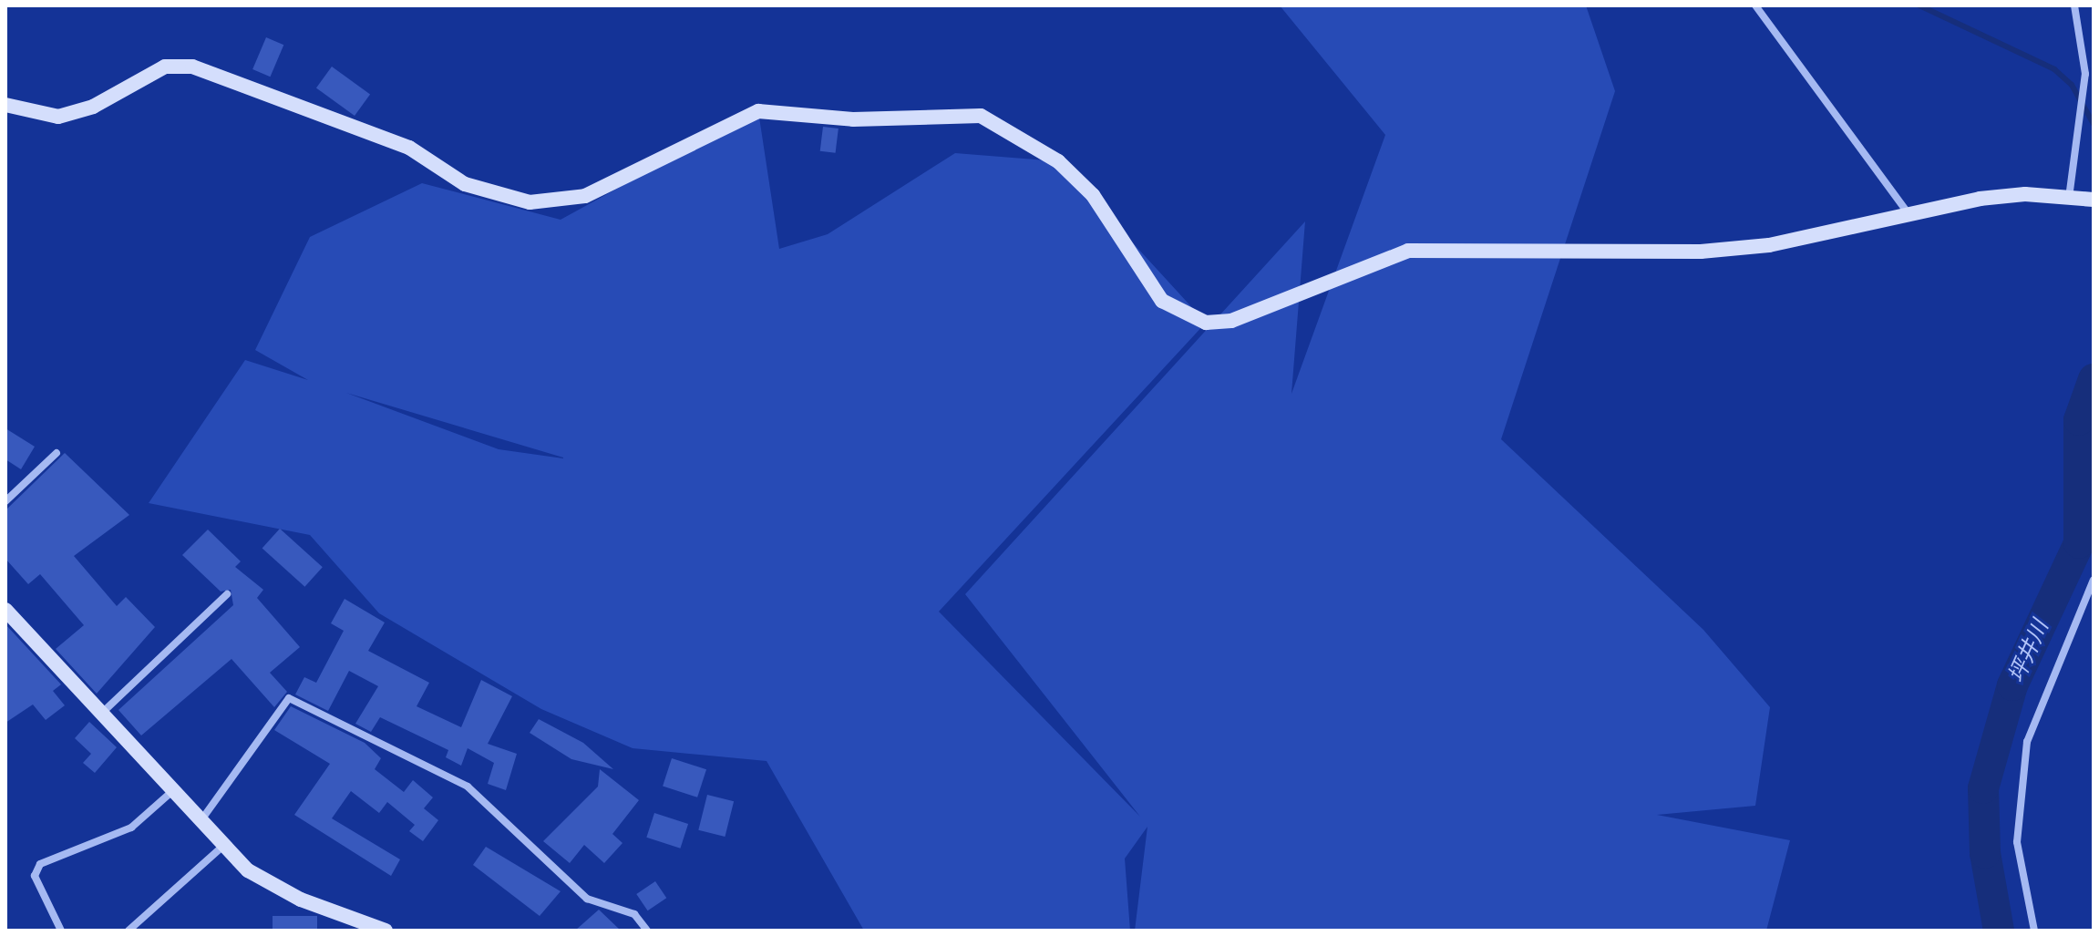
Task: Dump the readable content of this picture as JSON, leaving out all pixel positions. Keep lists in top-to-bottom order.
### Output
{
  "water": ["坪井川"]
}
